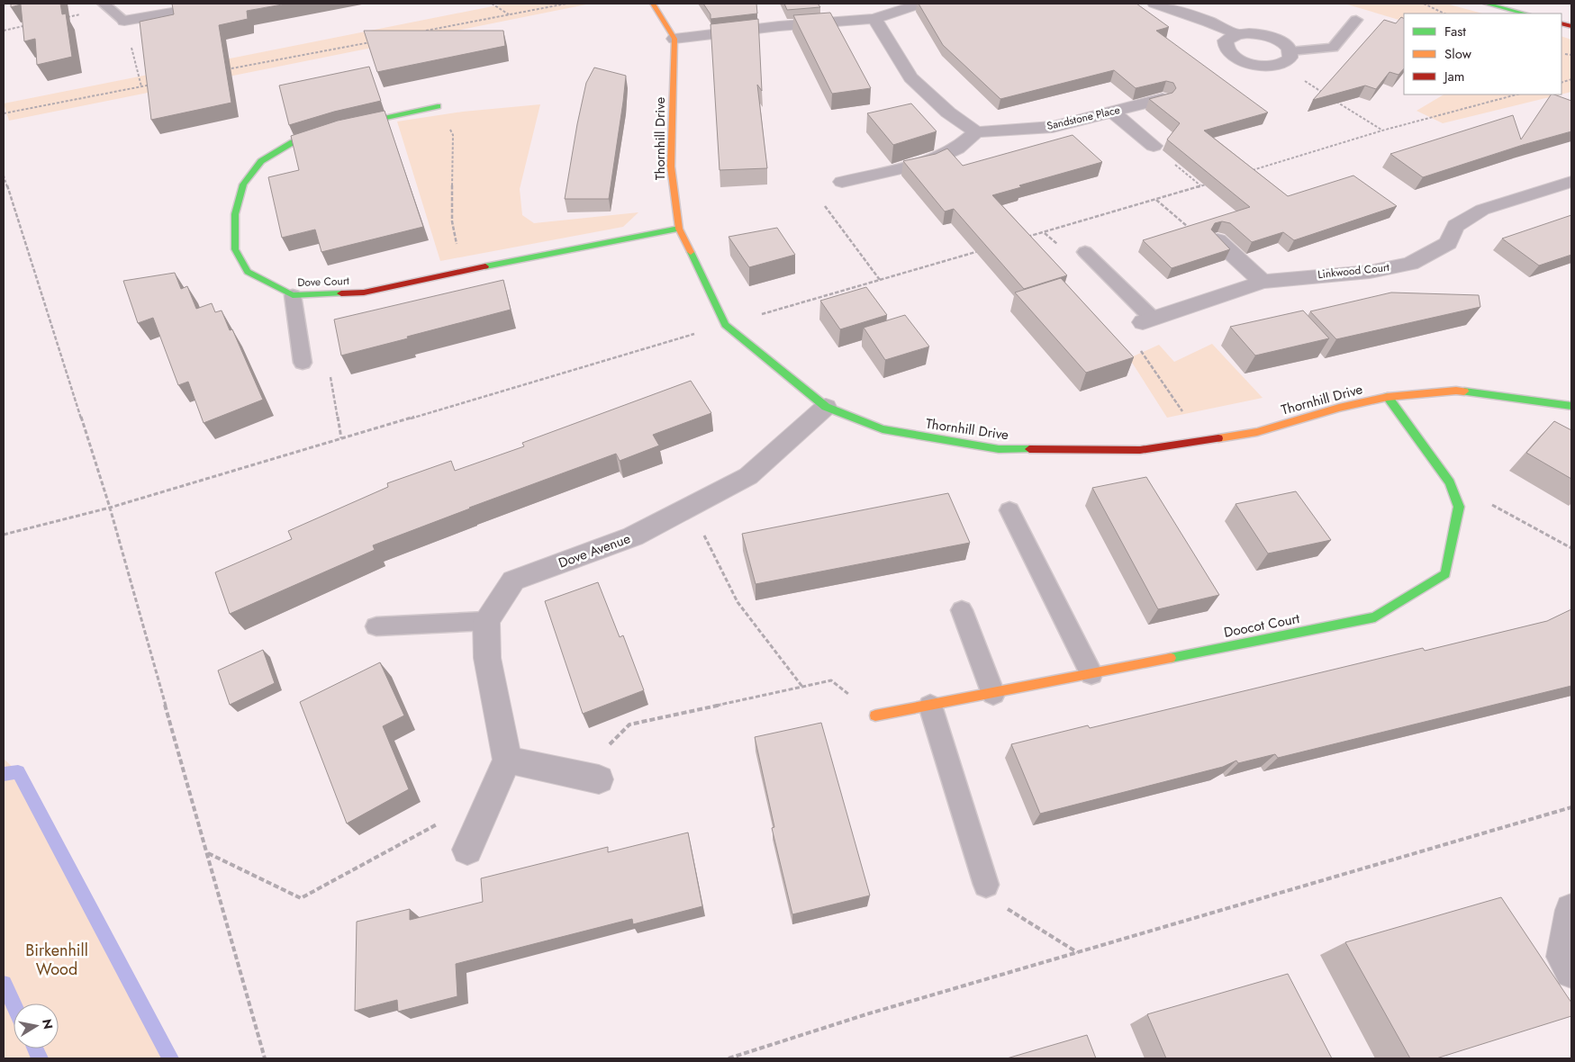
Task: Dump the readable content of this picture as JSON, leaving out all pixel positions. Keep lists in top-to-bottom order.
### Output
{
  "streets": {
    "street": [
      "Sandstone Place",
      "Thornhill Drive",
      "Linkwood Court",
      "Dove Court",
      "Dove Avenue",
      "Doocot Court"
    ]
  },
  "crossings": [
    ["Thornhill Drive", "Dove Court"],
    ["Thornhill Drive", "Dove Avenue"],
    ["Thornhill Drive", "Doocot Court"]
  ],
  "parks": ["Birkenhill Wood"],
  "legend": ["Fast", "Slow", "Jam"],
  "north": "right"
}
